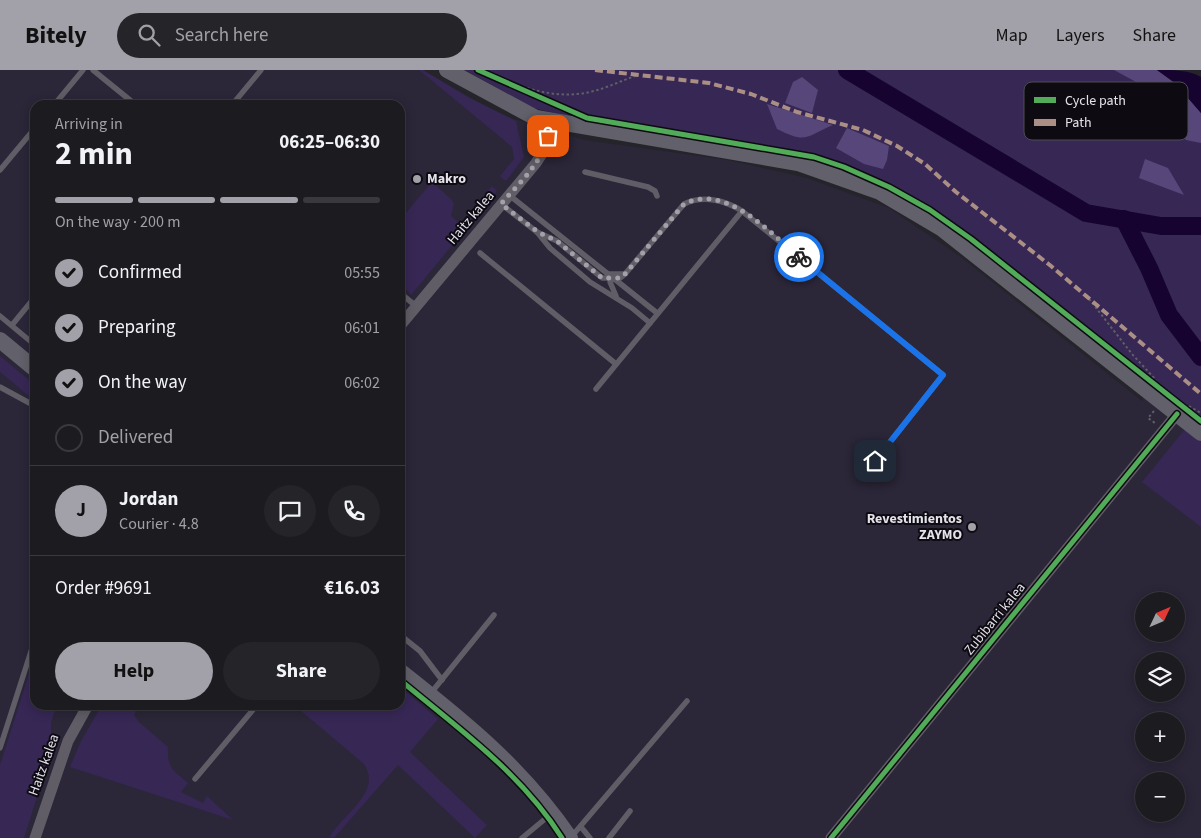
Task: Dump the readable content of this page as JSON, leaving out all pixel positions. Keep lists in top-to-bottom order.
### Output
{
  "streets": {
    "street": ["Haitz kalea", "Zubibarri kalea"]
  },
  "places": ["Makro", "Revestimientos ZAYMO"],
  "legend": ["Cycle path", "Path"],
  "north": "top right",
  "page": {
    "header": "Bitely",
    "search": "Search here",
    "nav": ["Map", "Layers", "Share"],
    "heading": ["2 min", "Arriving in", "06:25–06:30"],
    "panel": [
      "Jordan",
      "Courier · 4.8",
      "Order #9691",
      "€16.03"
    ],
    "bar": "On the way · 200 m",
    "list": [
      ["Confirmed", "05:55"],
      ["Preparing", "06:01"],
      ["On the way", "06:02"],
      "Delivered"
    ],
    "round": "J",
    "map_buttons": ["+", "−"],
    "buttons": ["Help", "Share"]
  }
}
